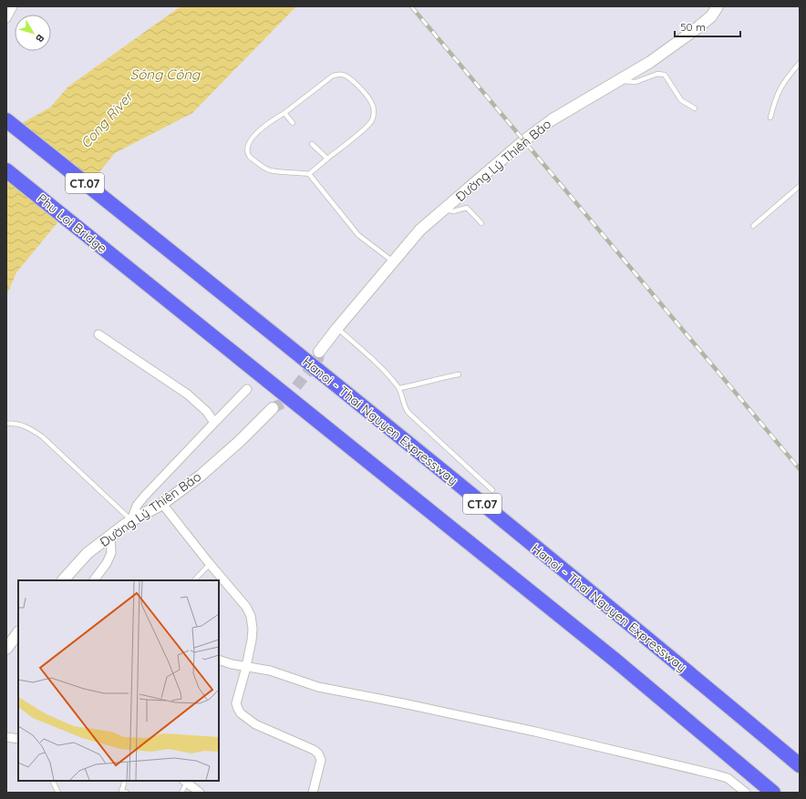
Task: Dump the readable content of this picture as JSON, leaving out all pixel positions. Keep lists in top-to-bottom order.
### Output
{
  "streets": {
    "highway": ["CT.07", "Phu Loi Bridge", "Hanoi - Thai Nguyen Expressway"],
    "main road": ["Đường Lý Thiên Bảo"]
  },
  "water": ["Sông Công", "Cong River"],
  "scale_bar": "50 m",
  "north": "bottom right"
}
